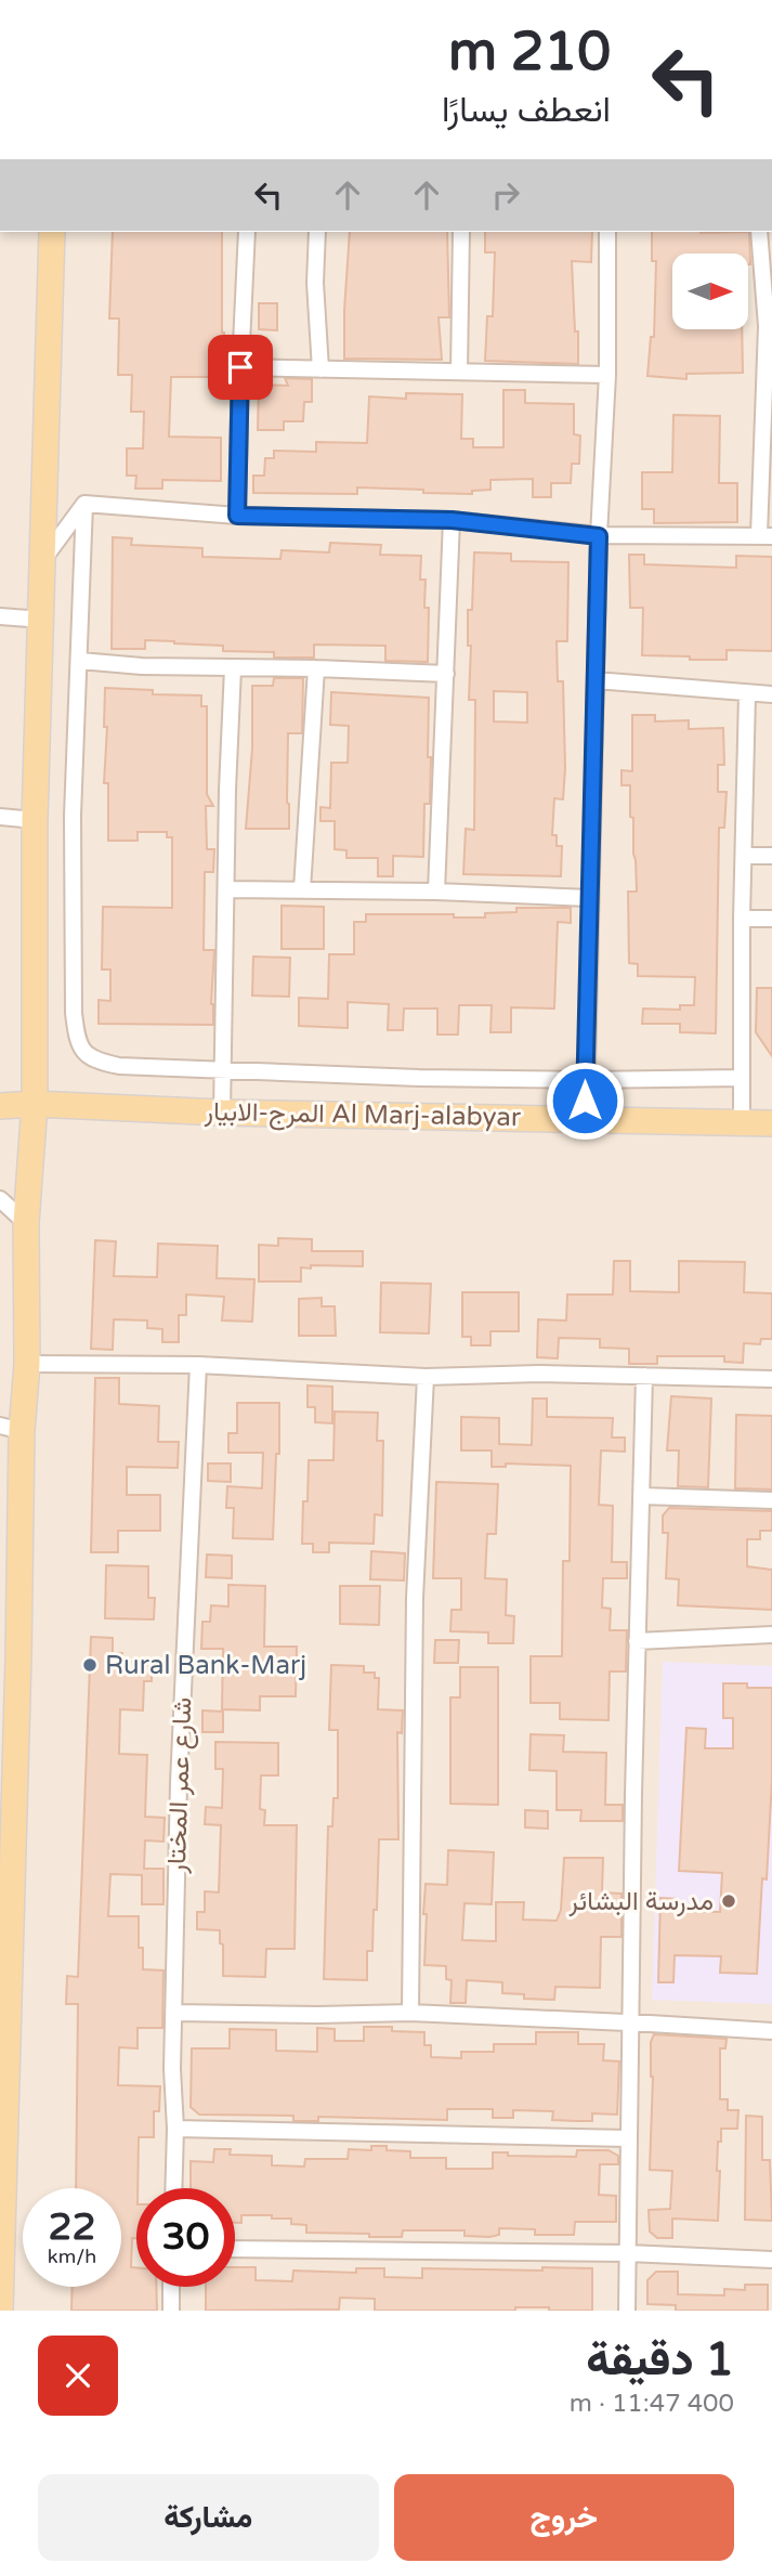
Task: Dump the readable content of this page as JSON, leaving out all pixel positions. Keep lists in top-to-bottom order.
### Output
{
  "streets": {
    "main road": ["المرج-الابيار Al Marj-alabyar"],
    "street": ["شارع عمر المختار"]
  },
  "places": ["Rural Bank-Marj", "مدرسة البشائر"],
  "north": "right",
  "page": {
    "turn": ["210 m", "انعطف يسارًا"],
    "speed": "22 km/h",
    "limit": "30",
    "heading": ["1 دقيقة", "400 m · 11:47"],
    "buttons": ["خروج", "مشاركة"]
  }
}
